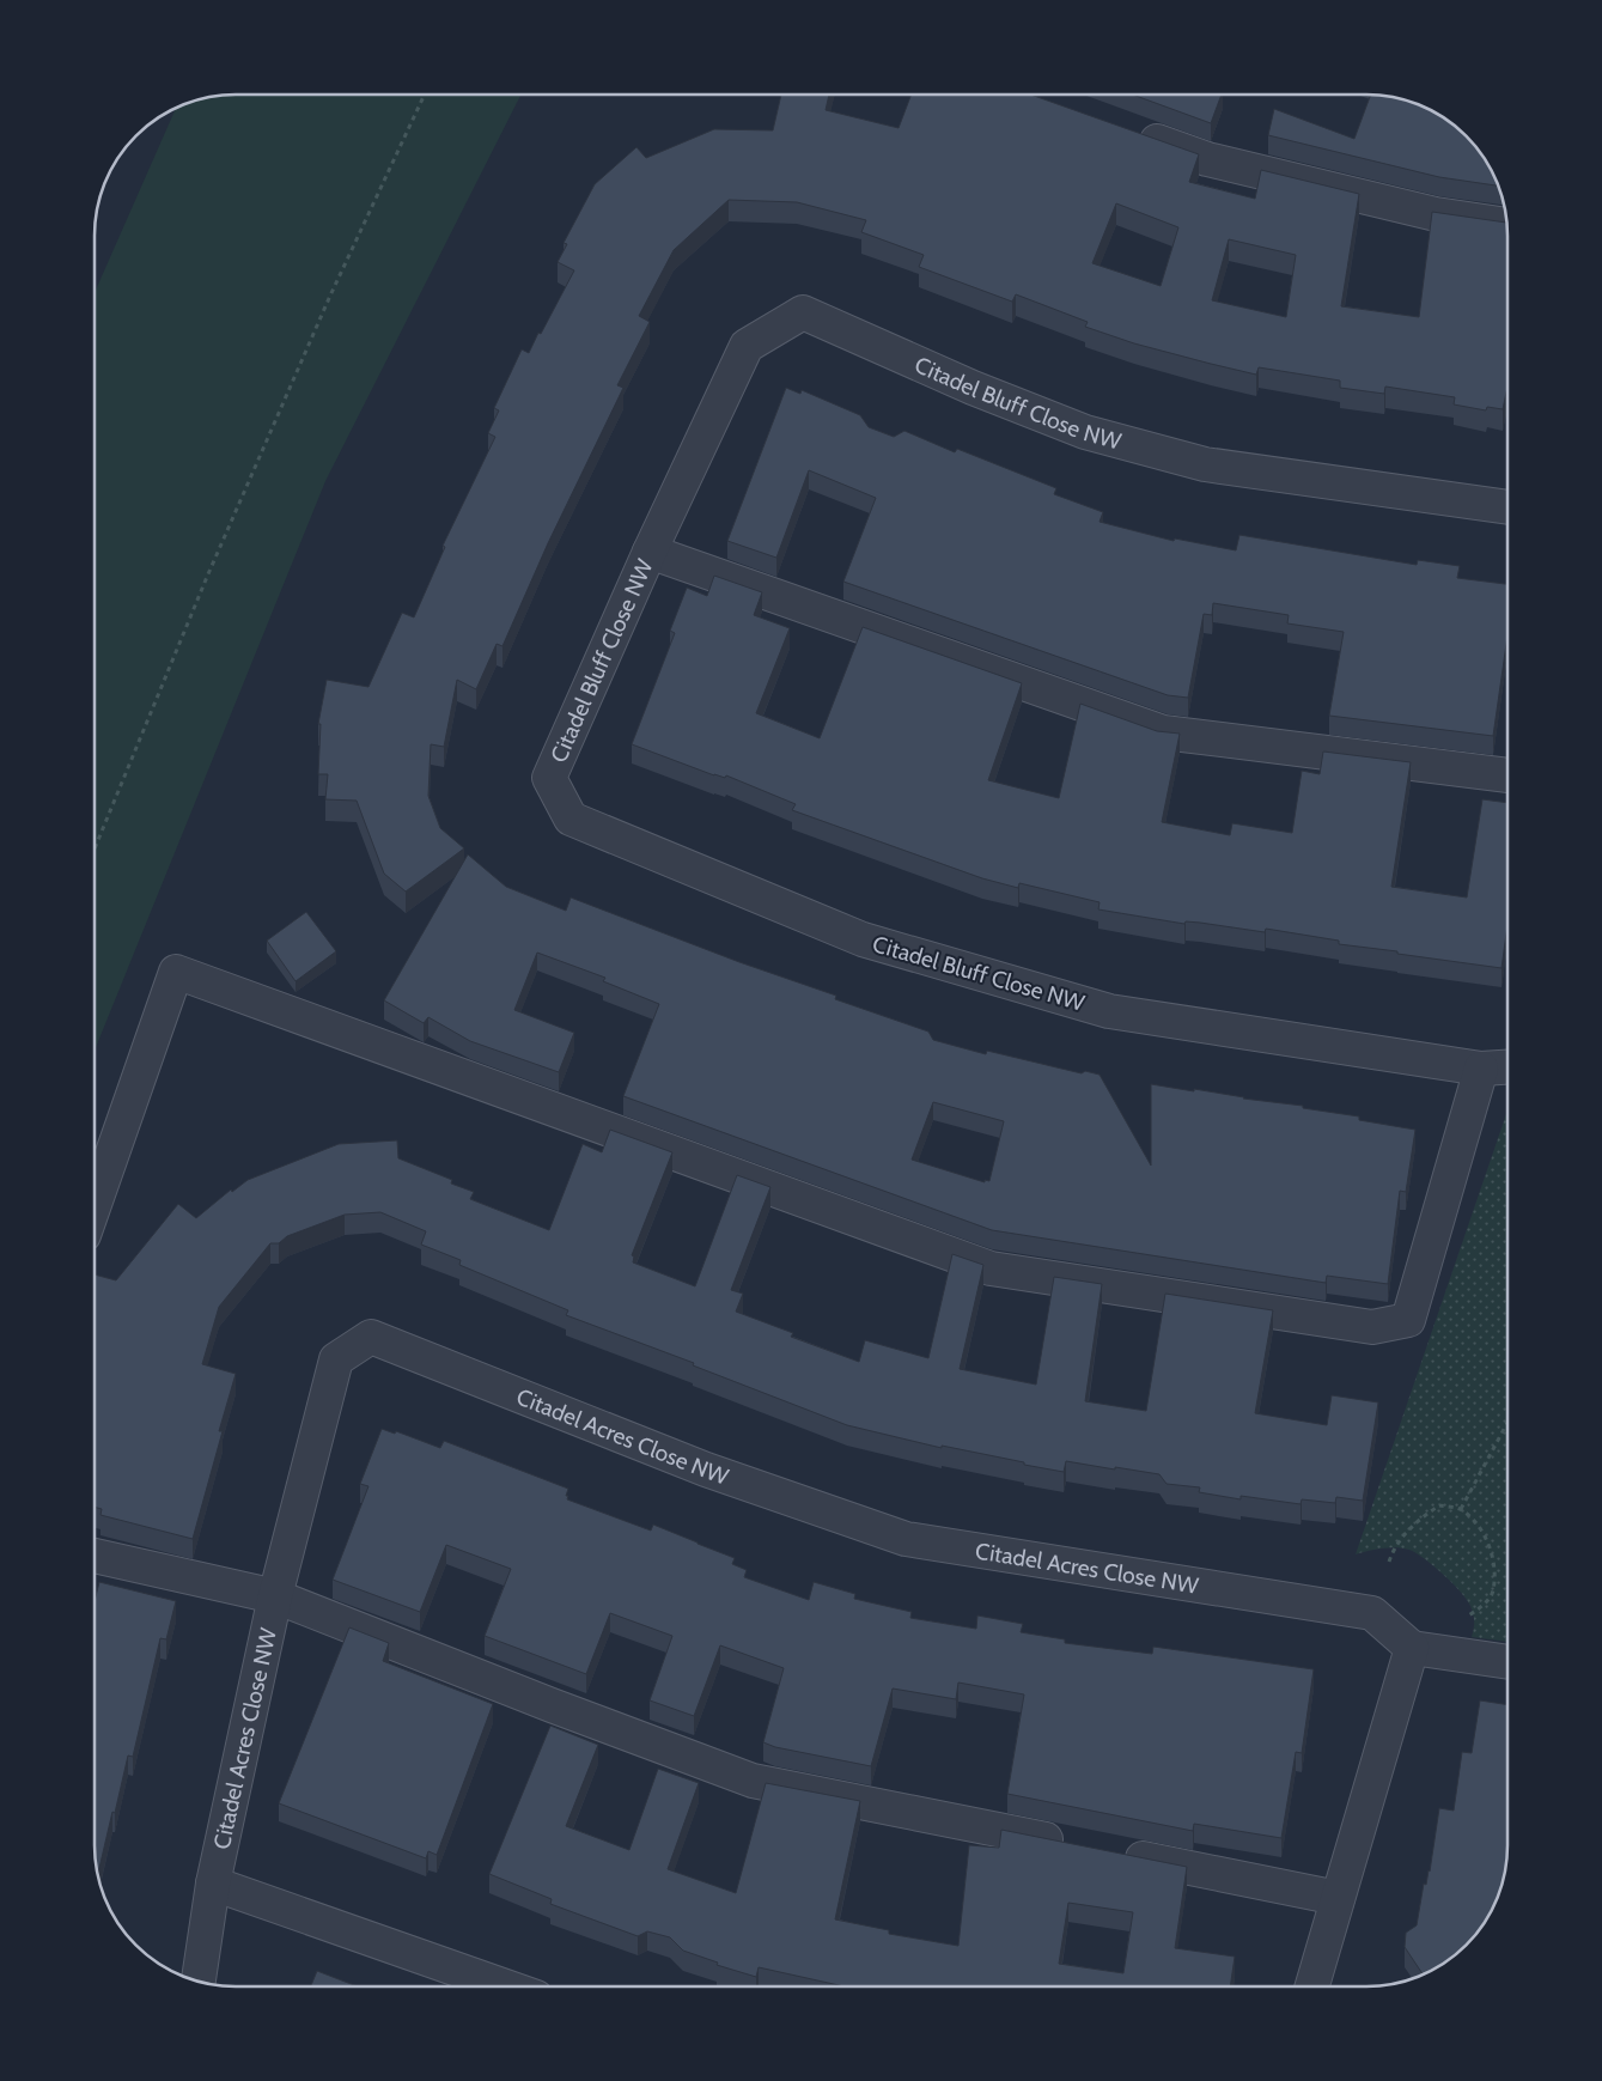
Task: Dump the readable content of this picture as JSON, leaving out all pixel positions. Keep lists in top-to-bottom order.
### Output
{
  "streets": {
    "street": ["Citadel Bluff Close NW", "Citadel Acres Close NW"]
  }
}
